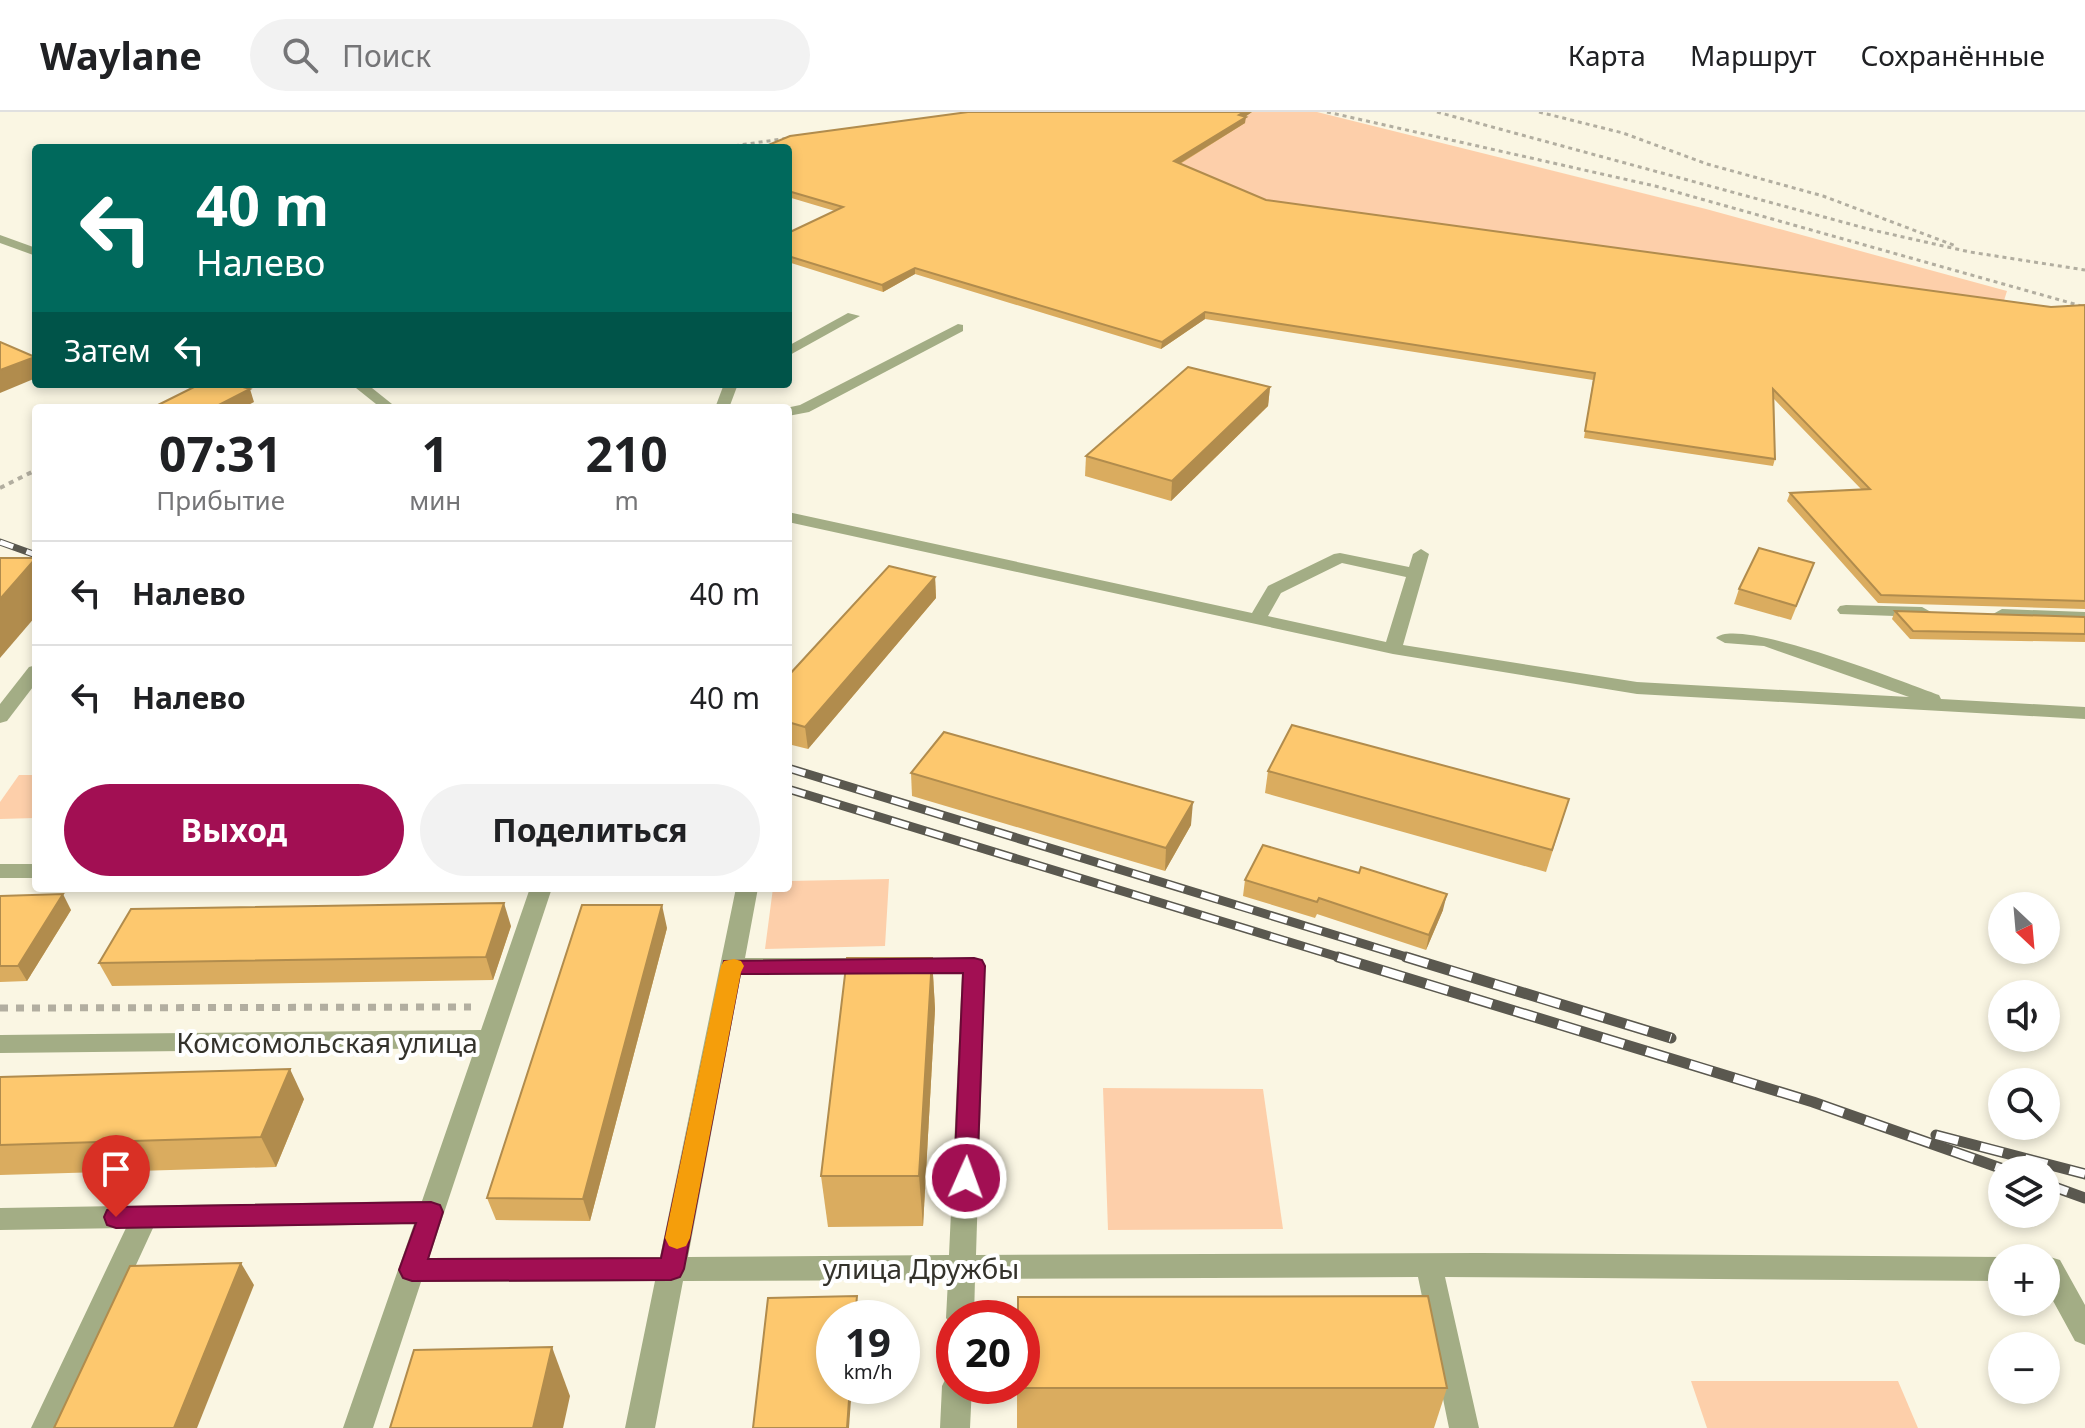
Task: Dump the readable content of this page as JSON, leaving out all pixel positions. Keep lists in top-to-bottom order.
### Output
{
  "streets": {
    "street": ["Комсомольская улица", "улица Дружбы"]
  },
  "crossings": [
    ["Комсомольская улица", "улица Дружбы"]
  ],
  "north": "bottom right",
  "page": {
    "header": "Waylane",
    "search": "Поиск",
    "nav": ["Карта", "Маршрут", "Сохранённые"],
    "turn": ["40 m", "Налево"],
    "then": "Затем",
    "eta": [
      "07:31",
      "Прибытие",
      "1",
      "мин",
      "210",
      "m"
    ],
    "list": [
      {
        "name": "Налево",
        "value": "40 m"
      },
      {
        "name": "Налево",
        "value": "40 m"
      }
    ],
    "buttons": ["Выход", "Поделиться"],
    "map_buttons": ["+", "−"],
    "speed": "19 km/h",
    "limit": "20"
  }
}
